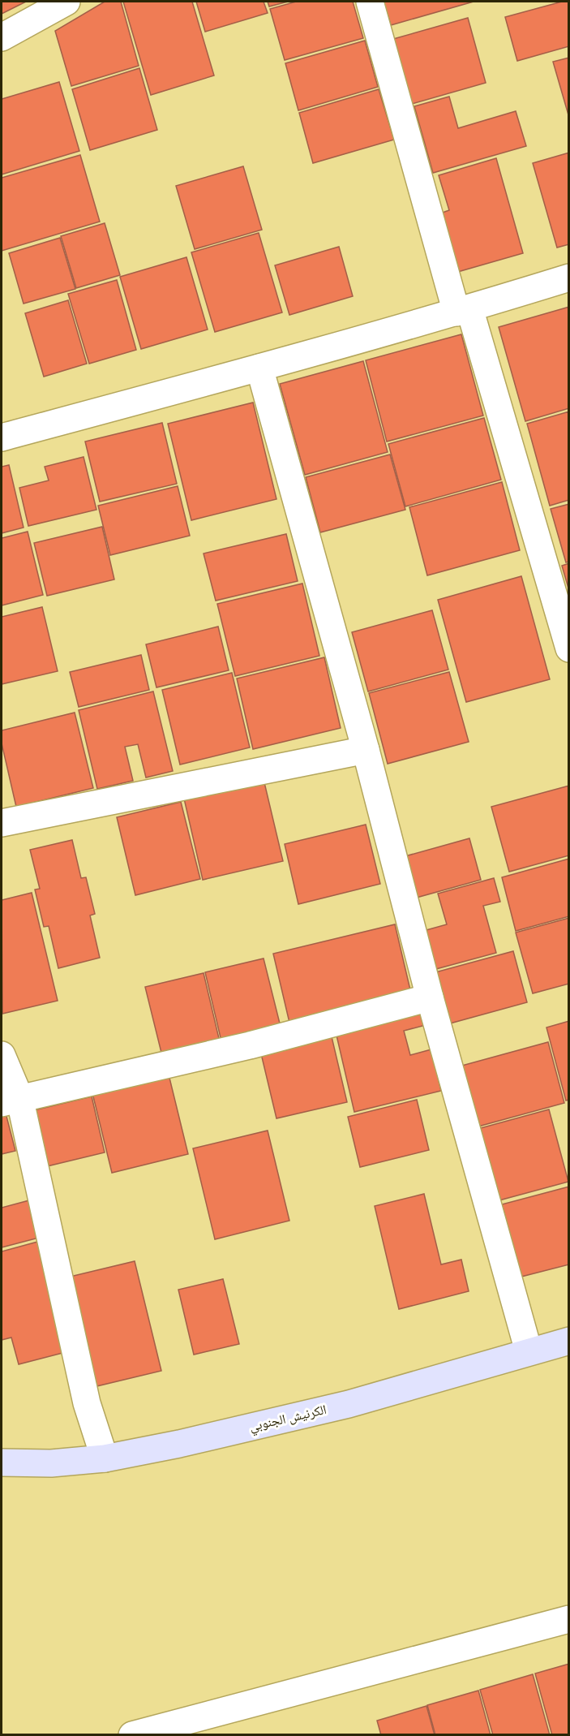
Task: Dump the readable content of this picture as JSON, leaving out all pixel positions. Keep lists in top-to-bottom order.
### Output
{
  "streets": {
    "main road": ["الكرنيش الجنوبي"]
  }
}
